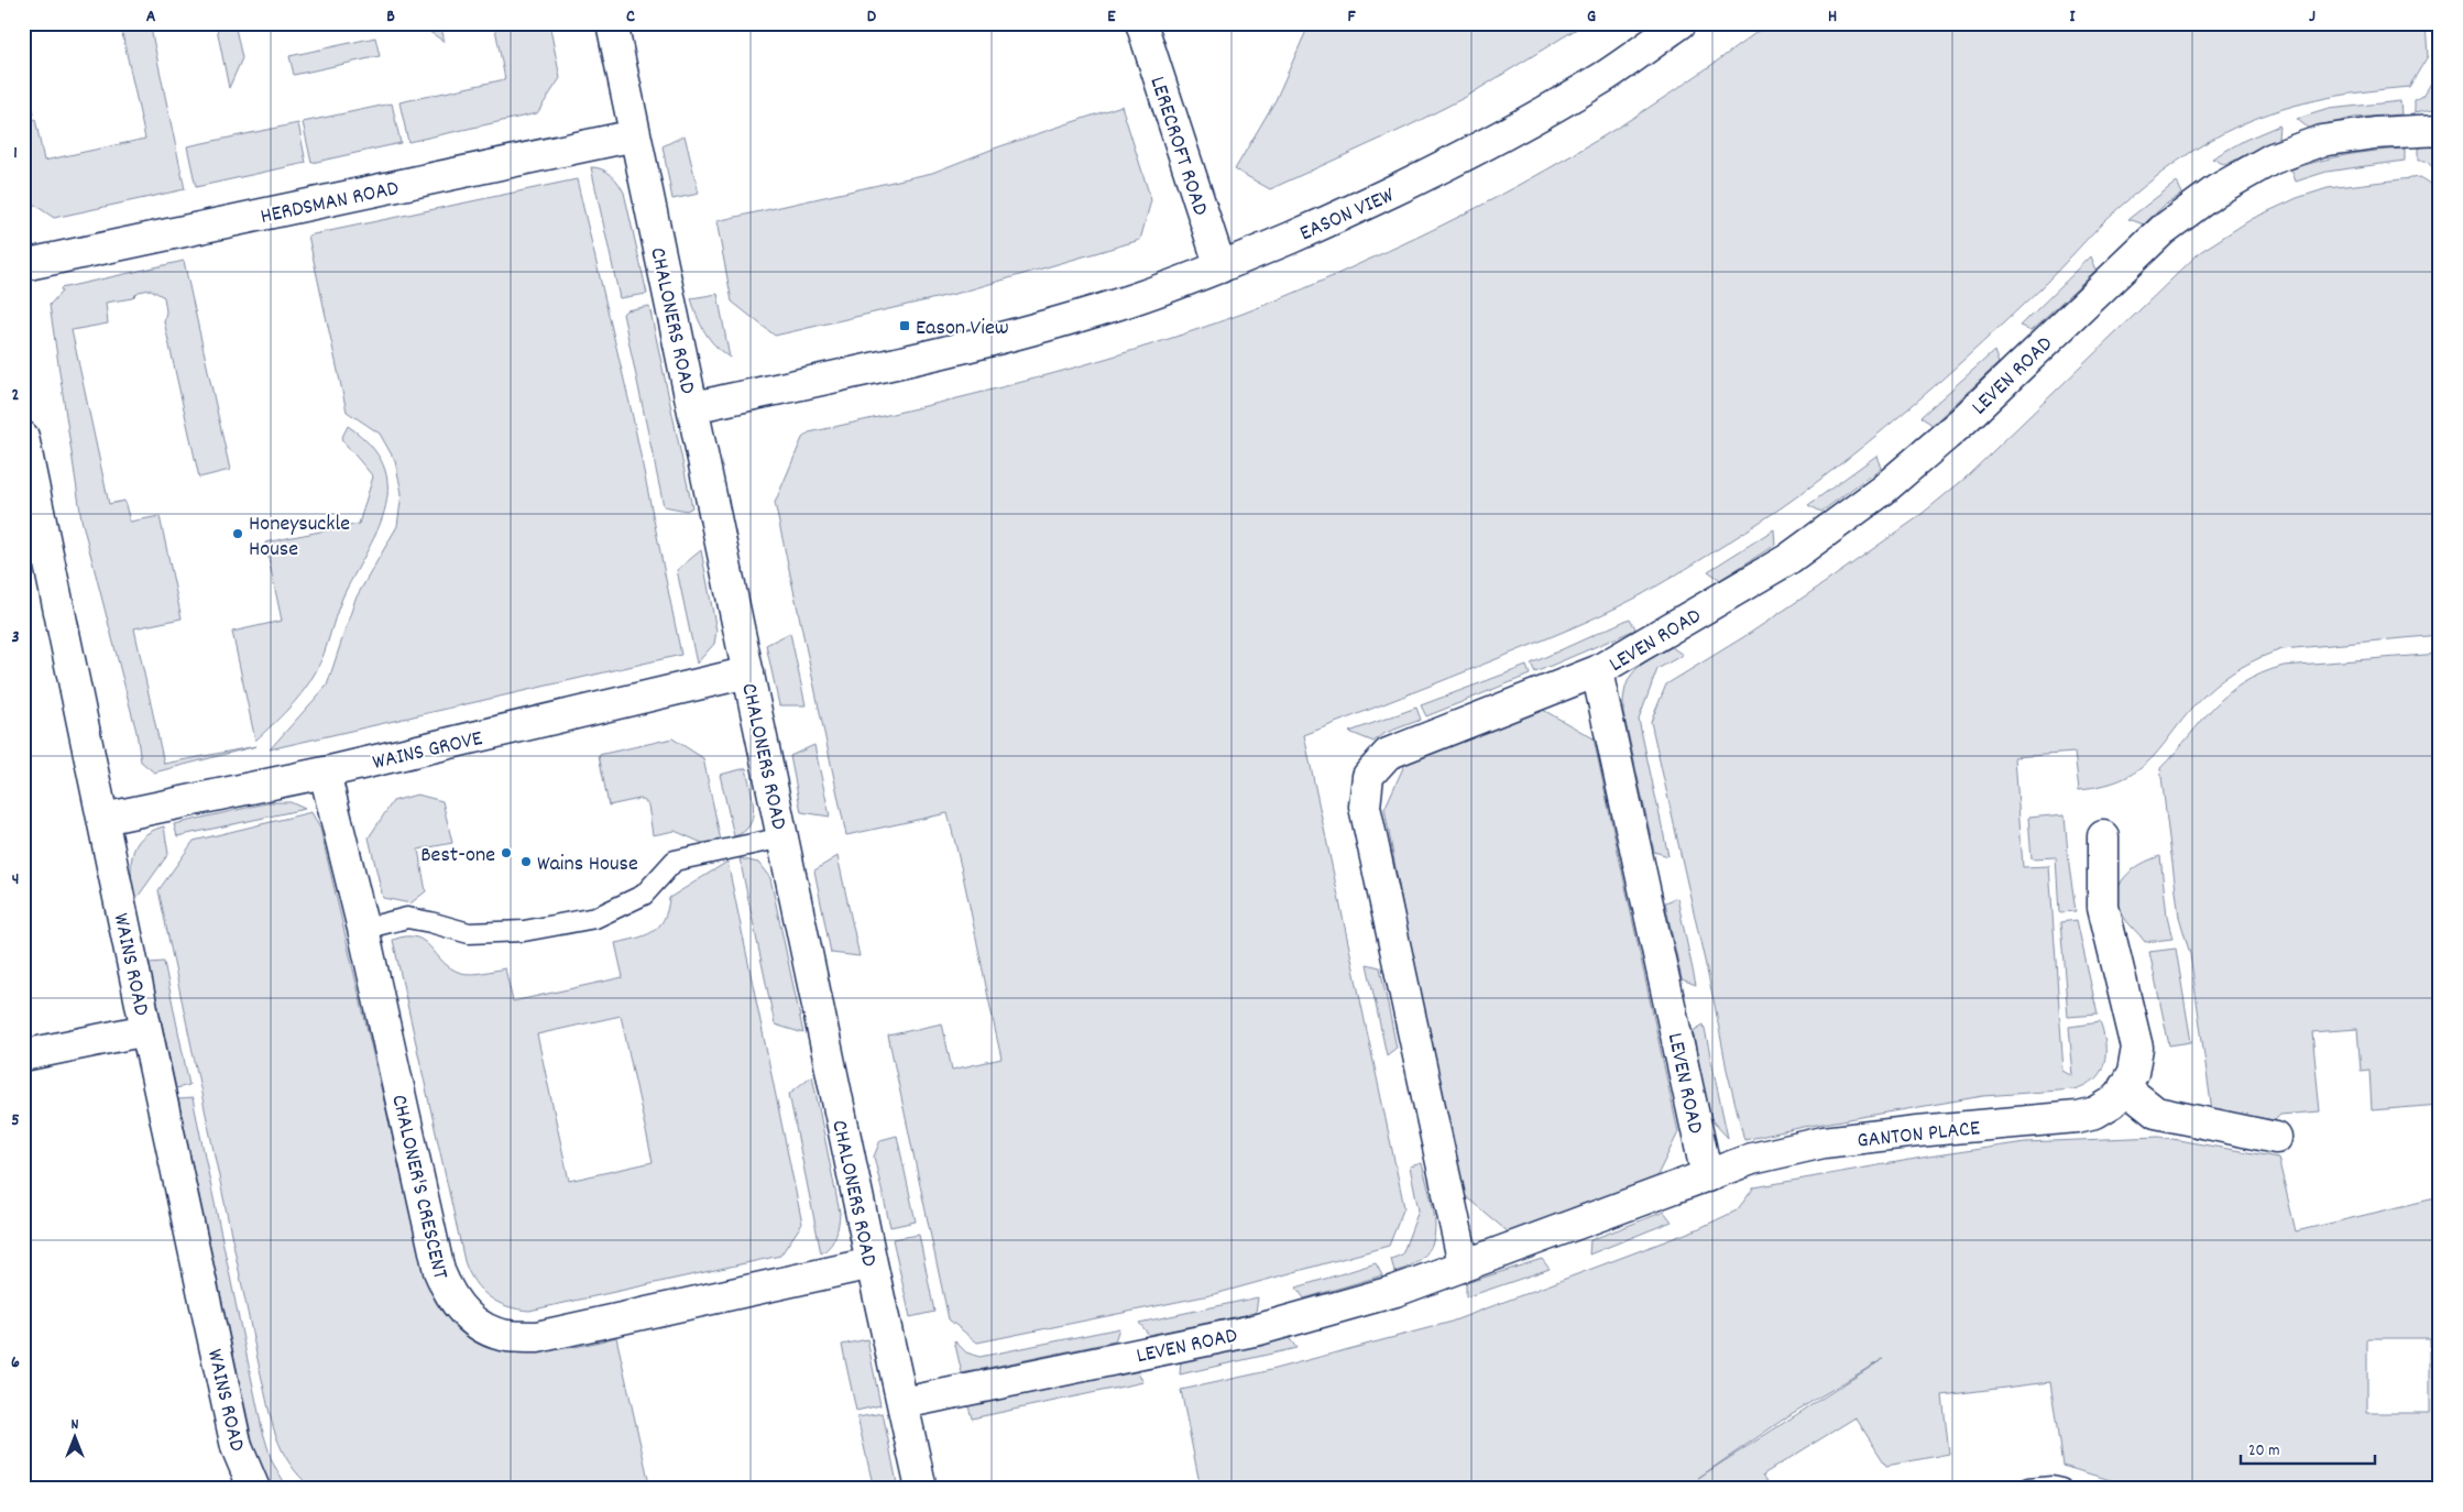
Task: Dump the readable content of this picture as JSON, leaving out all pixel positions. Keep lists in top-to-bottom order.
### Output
{
  "streets": {
    "street": [
      "LERECROFT ROAD",
      "HERDSMAN ROAD",
      "EASON VIEW",
      "CHALONERS ROAD",
      "LEVEN ROAD",
      "WAINS GROVE",
      "WAINS ROAD",
      "GANTON PLACE",
      "CHALONER'S CRESCENT"
    ]
  },
  "crossings": [
    ["LERECROFT ROAD", "EASON VIEW"],
    ["HERDSMAN ROAD", "CHALONERS ROAD"],
    ["EASON VIEW", "CHALONERS ROAD"],
    ["CHALONERS ROAD", "LEVEN ROAD"],
    ["CHALONERS ROAD", "WAINS GROVE"],
    ["CHALONERS ROAD", "CHALONER'S CRESCENT"],
    ["LEVEN ROAD", "GANTON PLACE"],
    ["WAINS GROVE", "WAINS ROAD"],
    ["WAINS GROVE", "CHALONER'S CRESCENT"]
  ],
  "places": {
    "transit": ["Eason View"],
    "other": ["Honeysuckle House", "Best-one", "Wains House"]
  },
  "scale_bar": "20 m",
  "north": "top",
  "grid": {
    "columns": [
      "A",
      "B",
      "C",
      "D",
      "E",
      "F",
      "G",
      "H",
      "I",
      "J"
    ],
    "rows": [
      "1",
      "2",
      "3",
      "4",
      "5",
      "6"
    ]
  }
}
